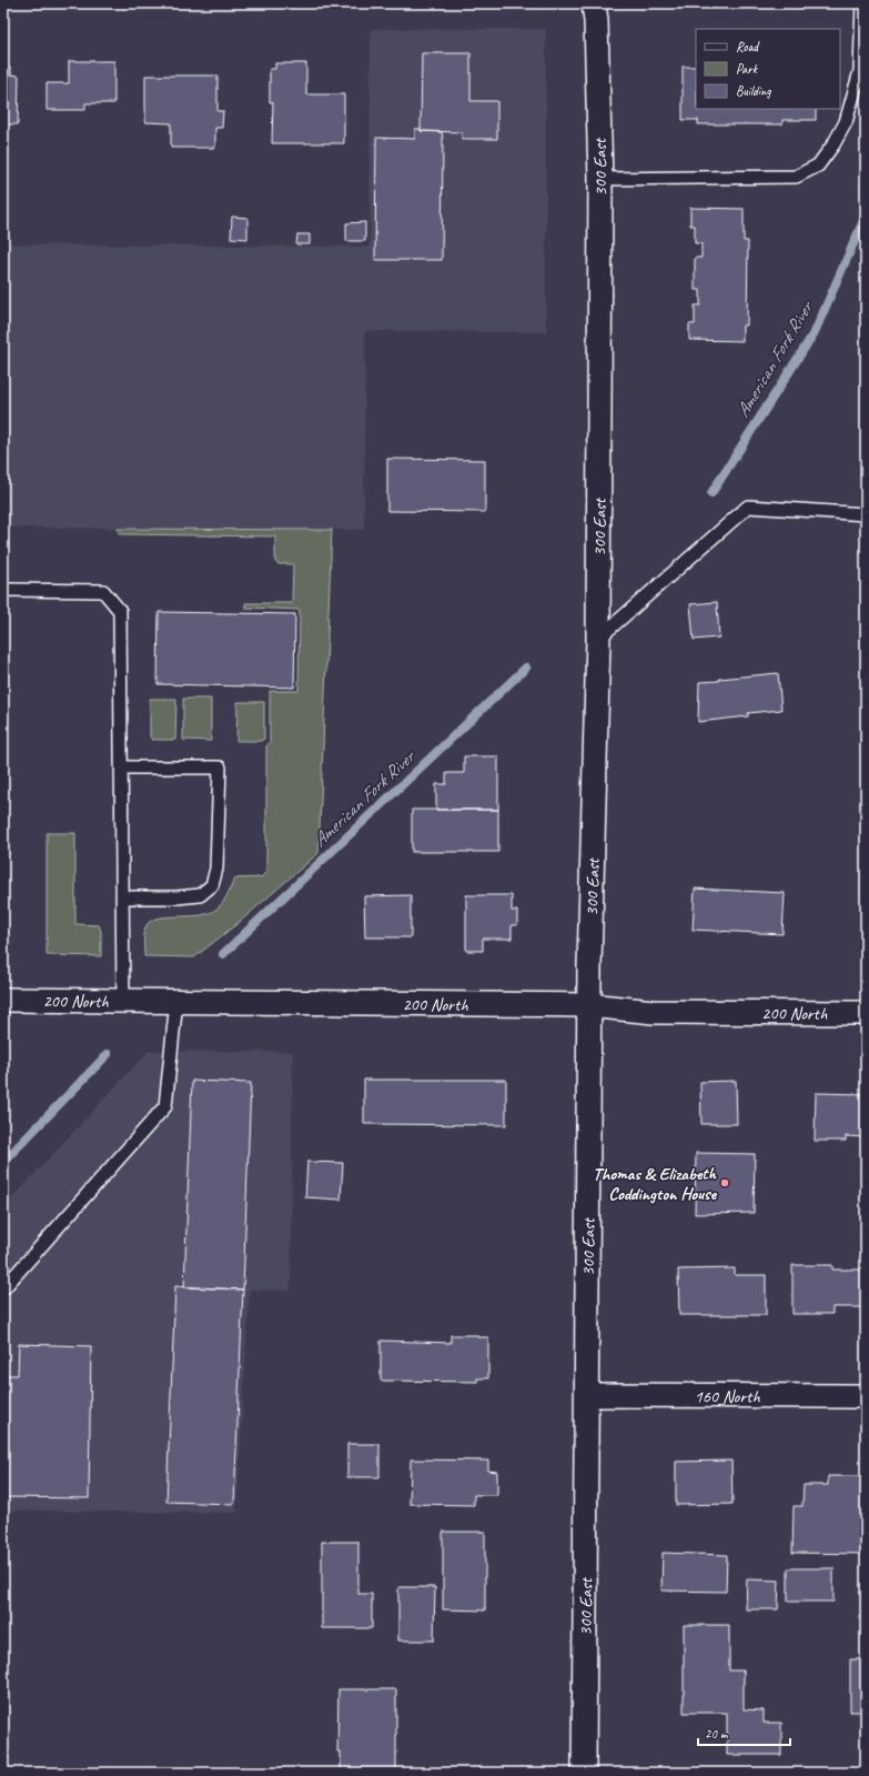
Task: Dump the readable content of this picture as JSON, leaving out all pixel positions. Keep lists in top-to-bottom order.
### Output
{
  "streets": {
    "street": ["300 East", "200 North", "160 North"]
  },
  "crossings": [
    ["300 East", "200 North"],
    ["300 East", "160 North"]
  ],
  "water": ["American Fork River"],
  "places": ["Thomas & Elizabeth Coddington House"],
  "legend": ["Road", "Park", "Building"],
  "scale_bar": "20 m"
}
